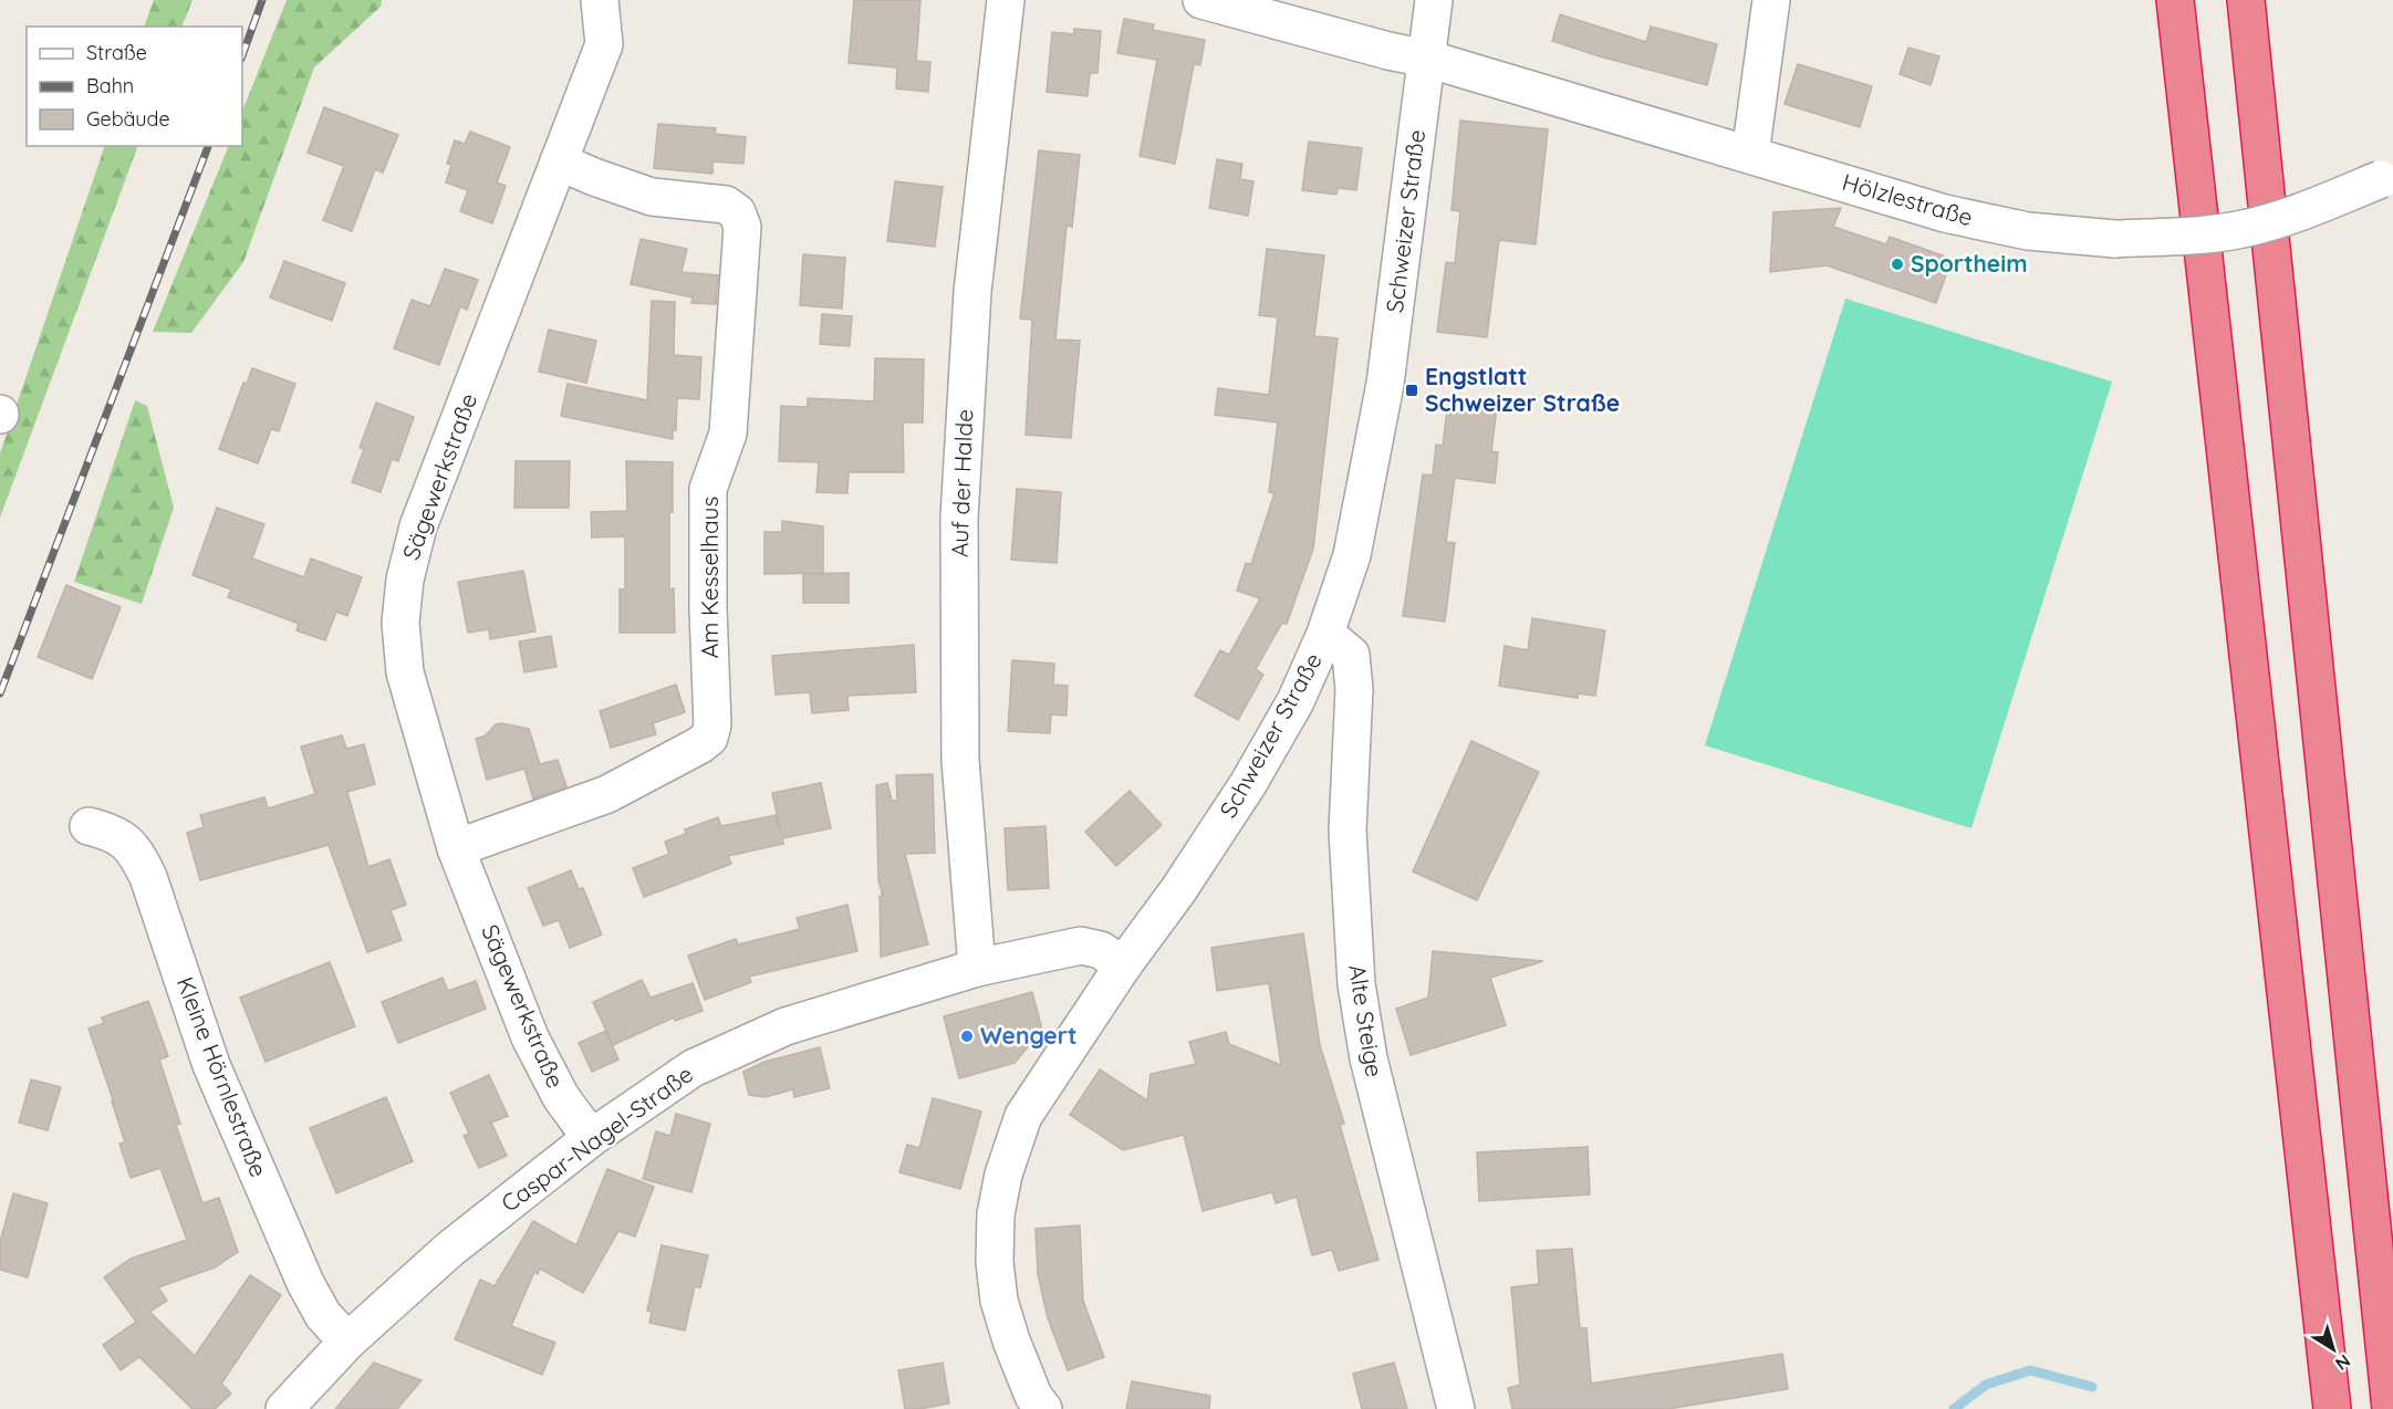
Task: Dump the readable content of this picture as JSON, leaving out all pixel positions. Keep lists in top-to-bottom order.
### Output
{
  "streets": {
    "street": [
      "Hölzlestraße",
      "Schweizer Straße",
      "Sägewerkstraße",
      "Auf der Halde",
      "Am Kesselhaus",
      "Alte Steige",
      "Kleine Hörnlestraße",
      "Caspar-Nagel-Straße"
    ]
  },
  "crossings": [
    ["Hölzlestraße", "Schweizer Straße"],
    ["Schweizer Straße", "Alte Steige"],
    ["Schweizer Straße", "Caspar-Nagel-Straße"],
    ["Sägewerkstraße", "Am Kesselhaus"],
    ["Sägewerkstraße", "Caspar-Nagel-Straße"],
    ["Auf der Halde", "Caspar-Nagel-Straße"],
    ["Kleine Hörnlestraße", "Caspar-Nagel-Straße"]
  ],
  "places": {
    "other": ["Sportheim", "Wengert"],
    "transit": ["Engstlatt Schweizer Straße"]
  },
  "legend": ["Straße", "Bahn", "Gebäude"],
  "north": "bottom right"
}
